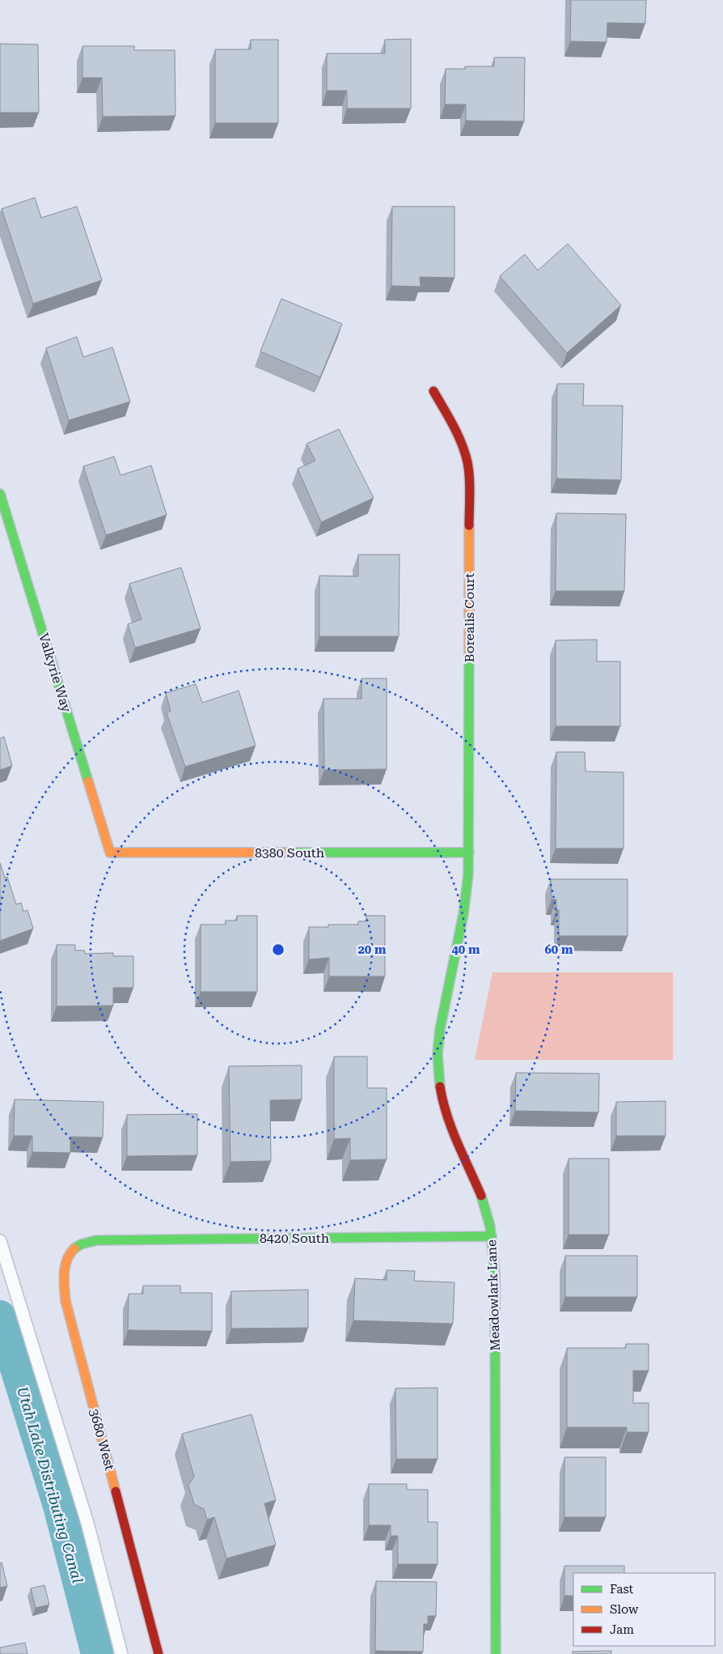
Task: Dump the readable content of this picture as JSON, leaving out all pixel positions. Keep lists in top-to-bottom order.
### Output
{
  "streets": {
    "street": [
      "Borealis Court",
      "Valkyrie Way",
      "8380 South",
      "8420 South",
      "Meadowlark Lane",
      "3680 West"
    ]
  },
  "crossings": [
    ["Borealis Court", "8380 South"],
    ["Borealis Court", "Meadowlark Lane"],
    ["Valkyrie Way", "8380 South"],
    ["8380 South", "Meadowlark Lane"],
    ["8420 South", "Meadowlark Lane"],
    ["8420 South", "3680 West"]
  ],
  "water": ["Utah Lake Distributing Canal"],
  "legend": ["Fast", "Slow", "Jam"],
  "rings": ["20 m", "40 m", "60 m"]
}
